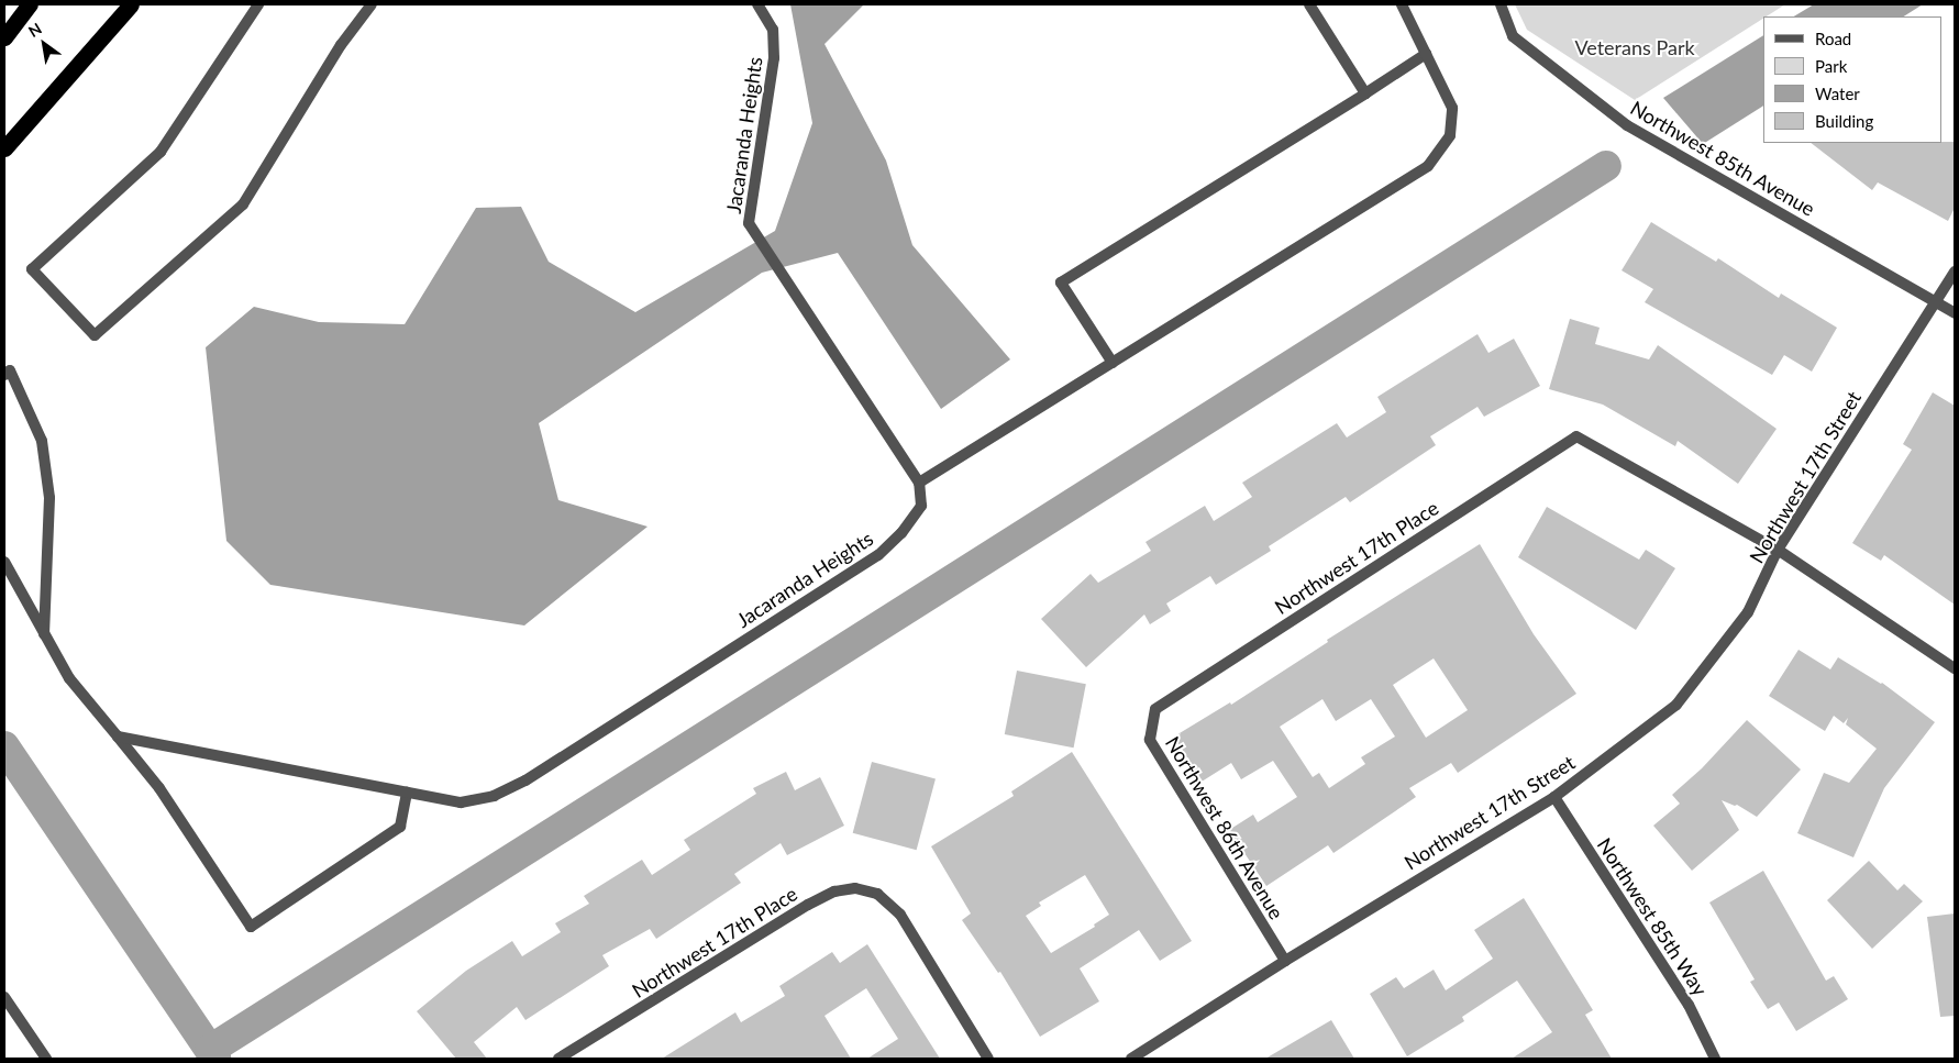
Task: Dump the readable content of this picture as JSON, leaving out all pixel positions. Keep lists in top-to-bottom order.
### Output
{
  "streets": {
    "street": [
      "Jacaranda Heights",
      "Northwest 85th Avenue",
      "Northwest 17th Street",
      "Northwest 17th Place",
      "Northwest 86th Avenue",
      "Northwest 85th Way"
    ]
  },
  "crossings": [
    ["Northwest 85th Avenue", "Northwest 17th Street"],
    ["Northwest 17th Street", "Northwest 17th Place"],
    ["Northwest 17th Street", "Northwest 86th Avenue"],
    ["Northwest 17th Street", "Northwest 85th Way"],
    ["Northwest 17th Place", "Northwest 86th Avenue"]
  ],
  "parks": ["Veterans Park"],
  "legend": [
    "Road",
    "Park",
    "Water",
    "Building"
  ],
  "north": "top left"
}
